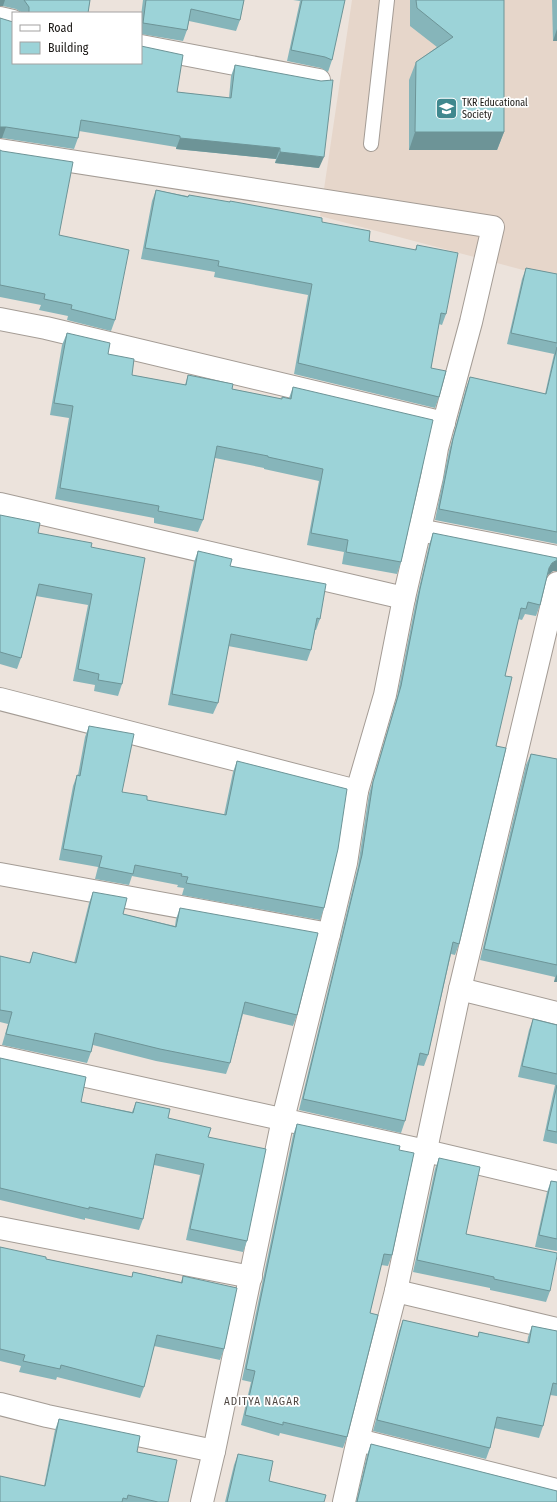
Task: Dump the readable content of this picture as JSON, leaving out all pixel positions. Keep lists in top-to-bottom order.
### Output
{
  "districts": ["ADITYA NAGAR"],
  "places": {
    "school or university": ["TKR Educational Society"]
  },
  "legend": ["Road", "Building"]
}
